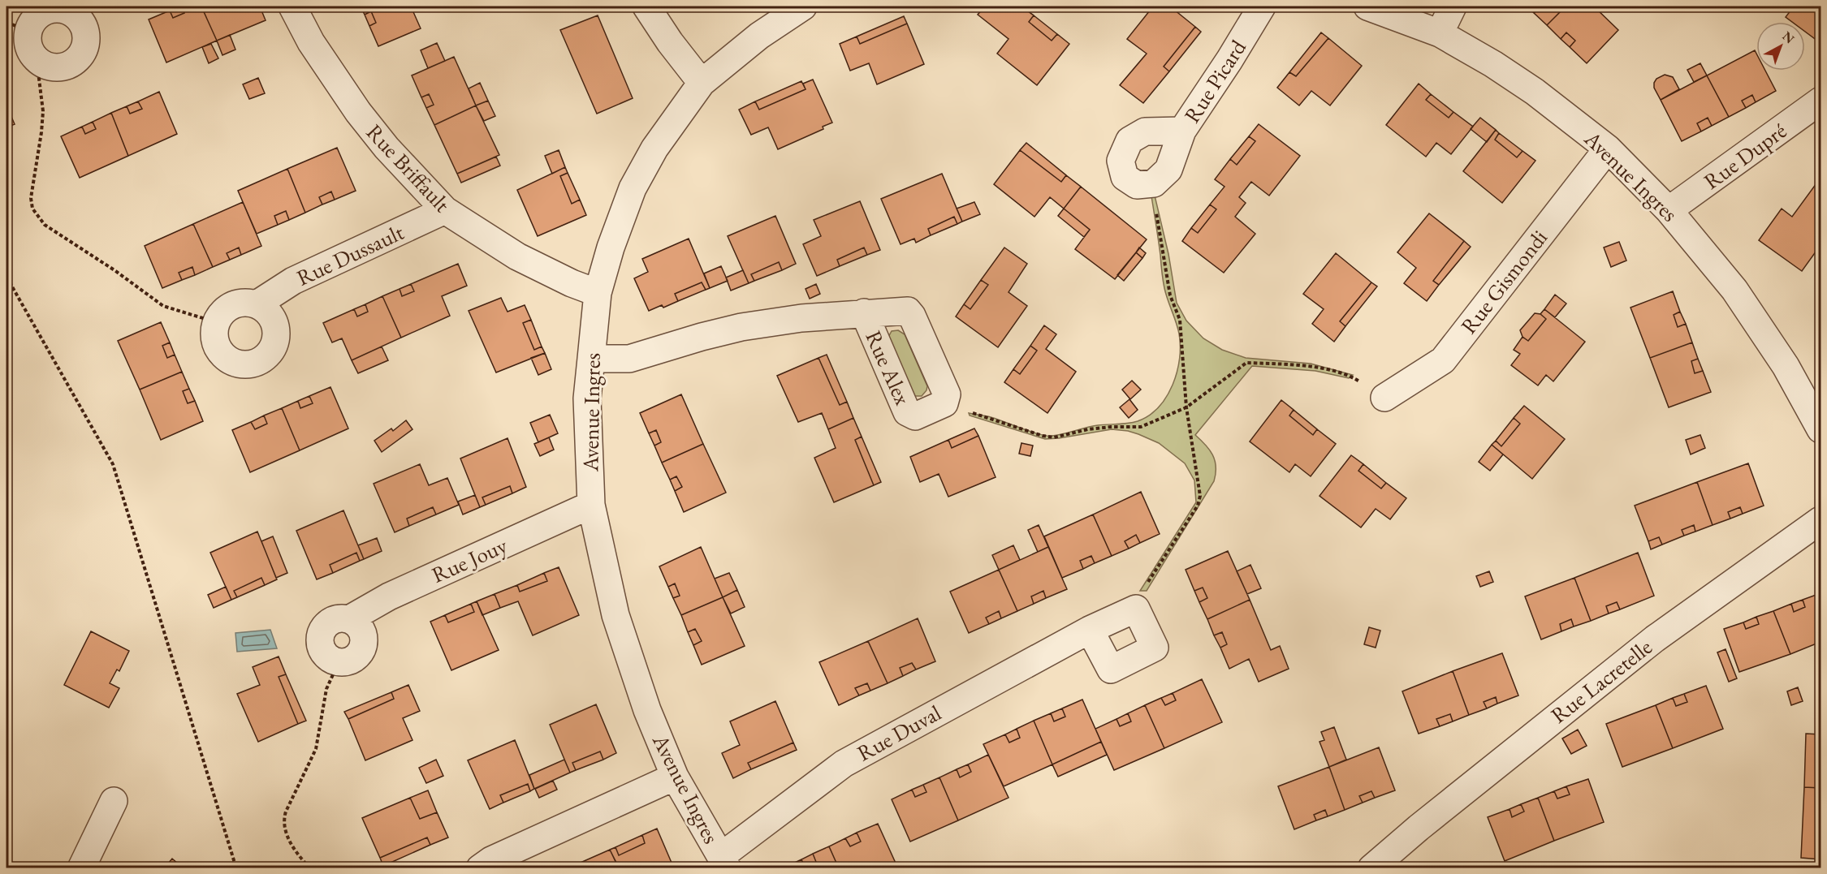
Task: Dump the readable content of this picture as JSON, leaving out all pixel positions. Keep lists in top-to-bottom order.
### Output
{
  "streets": {
    "street": [
      "Rue Picard",
      "Rue Dupré",
      "Rue Briffault",
      "Avenue Ingres",
      "Rue Dussault",
      "Rue Gismondi",
      "Rue Alex",
      "Rue Jouy",
      "Rue Lacretelle",
      "Rue Duval"
    ]
  },
  "crossings": [
    ["Rue Dupré", "Avenue Ingres"],
    ["Rue Briffault", "Avenue Ingres"],
    ["Rue Briffault", "Rue Dussault"],
    ["Avenue Ingres", "Rue Gismondi"],
    ["Avenue Ingres", "Rue Alex"],
    ["Avenue Ingres", "Rue Jouy"],
    ["Avenue Ingres", "Rue Duval"]
  ],
  "north": "top right"
}
